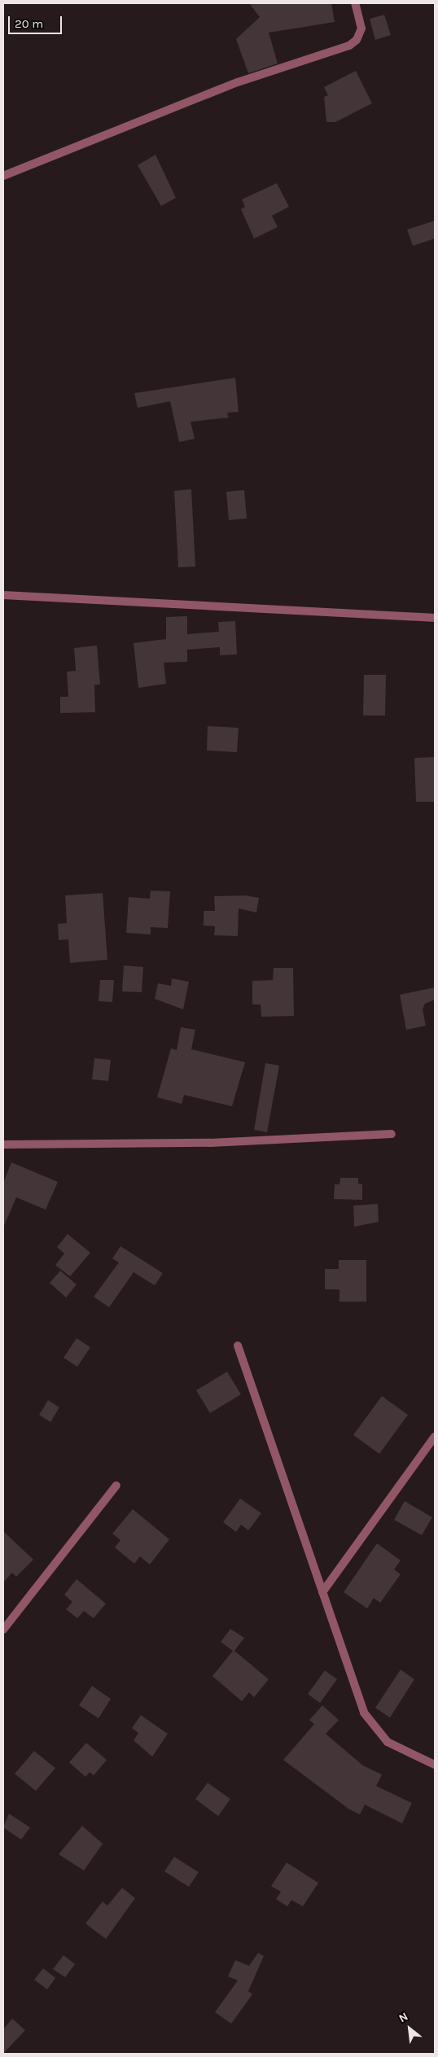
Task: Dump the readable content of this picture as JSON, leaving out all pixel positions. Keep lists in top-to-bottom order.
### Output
{
  "scale_bar": "20 m",
  "north": "top left"
}
